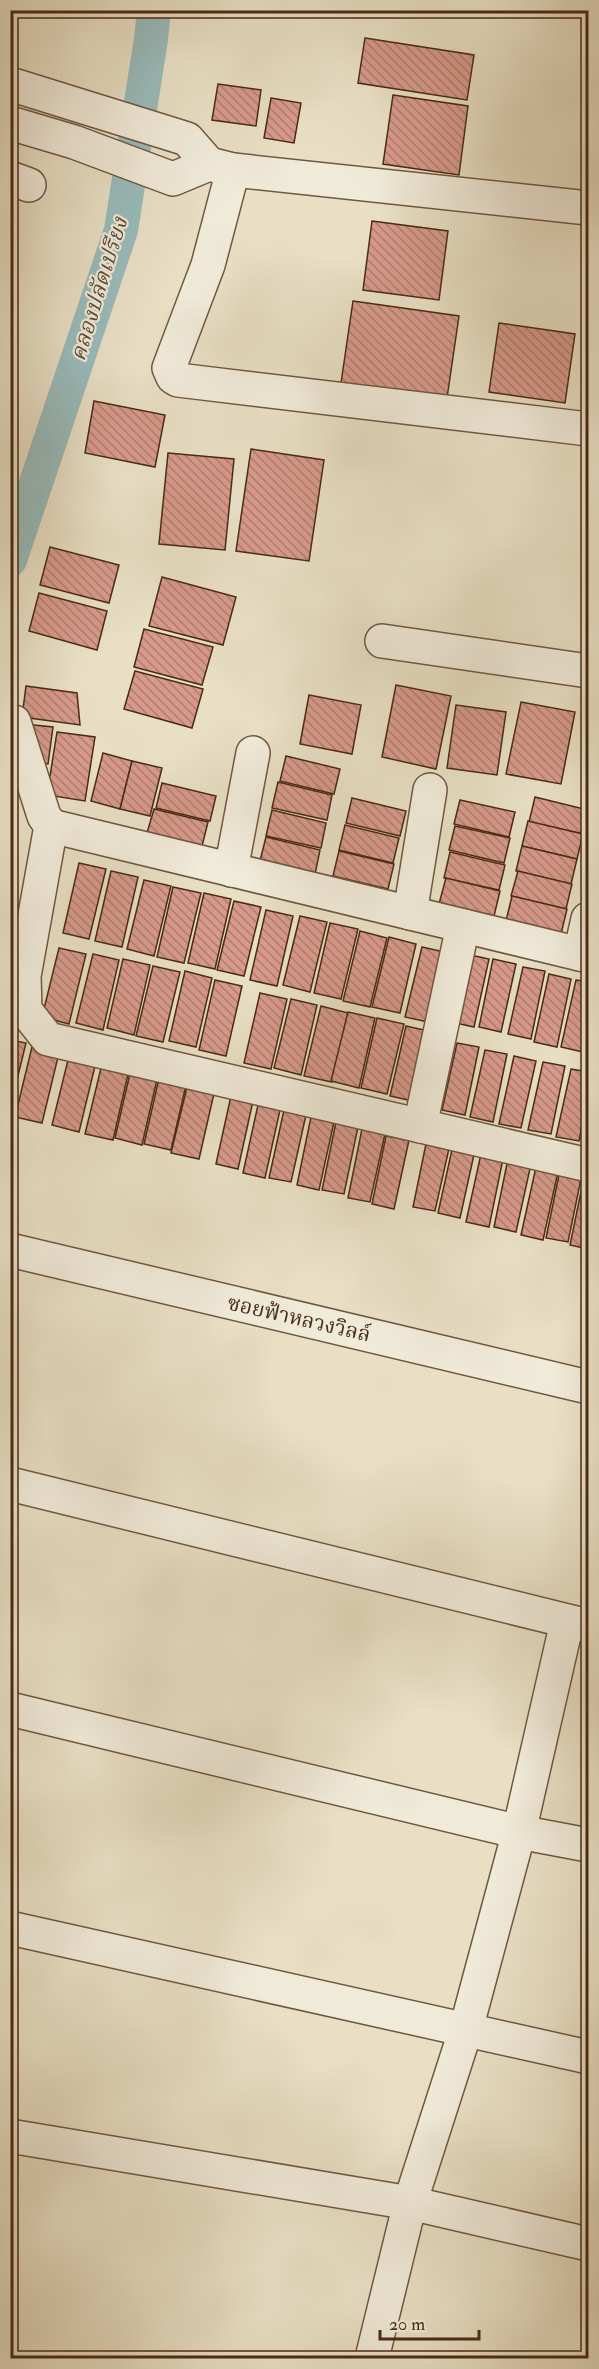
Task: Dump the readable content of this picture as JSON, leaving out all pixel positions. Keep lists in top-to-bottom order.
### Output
{
  "streets": {
    "street": ["ซอยฟ้าหลวงวิลล์"]
  },
  "water": ["คลองปลัดเปรียง"],
  "scale_bar": "20 m"
}
